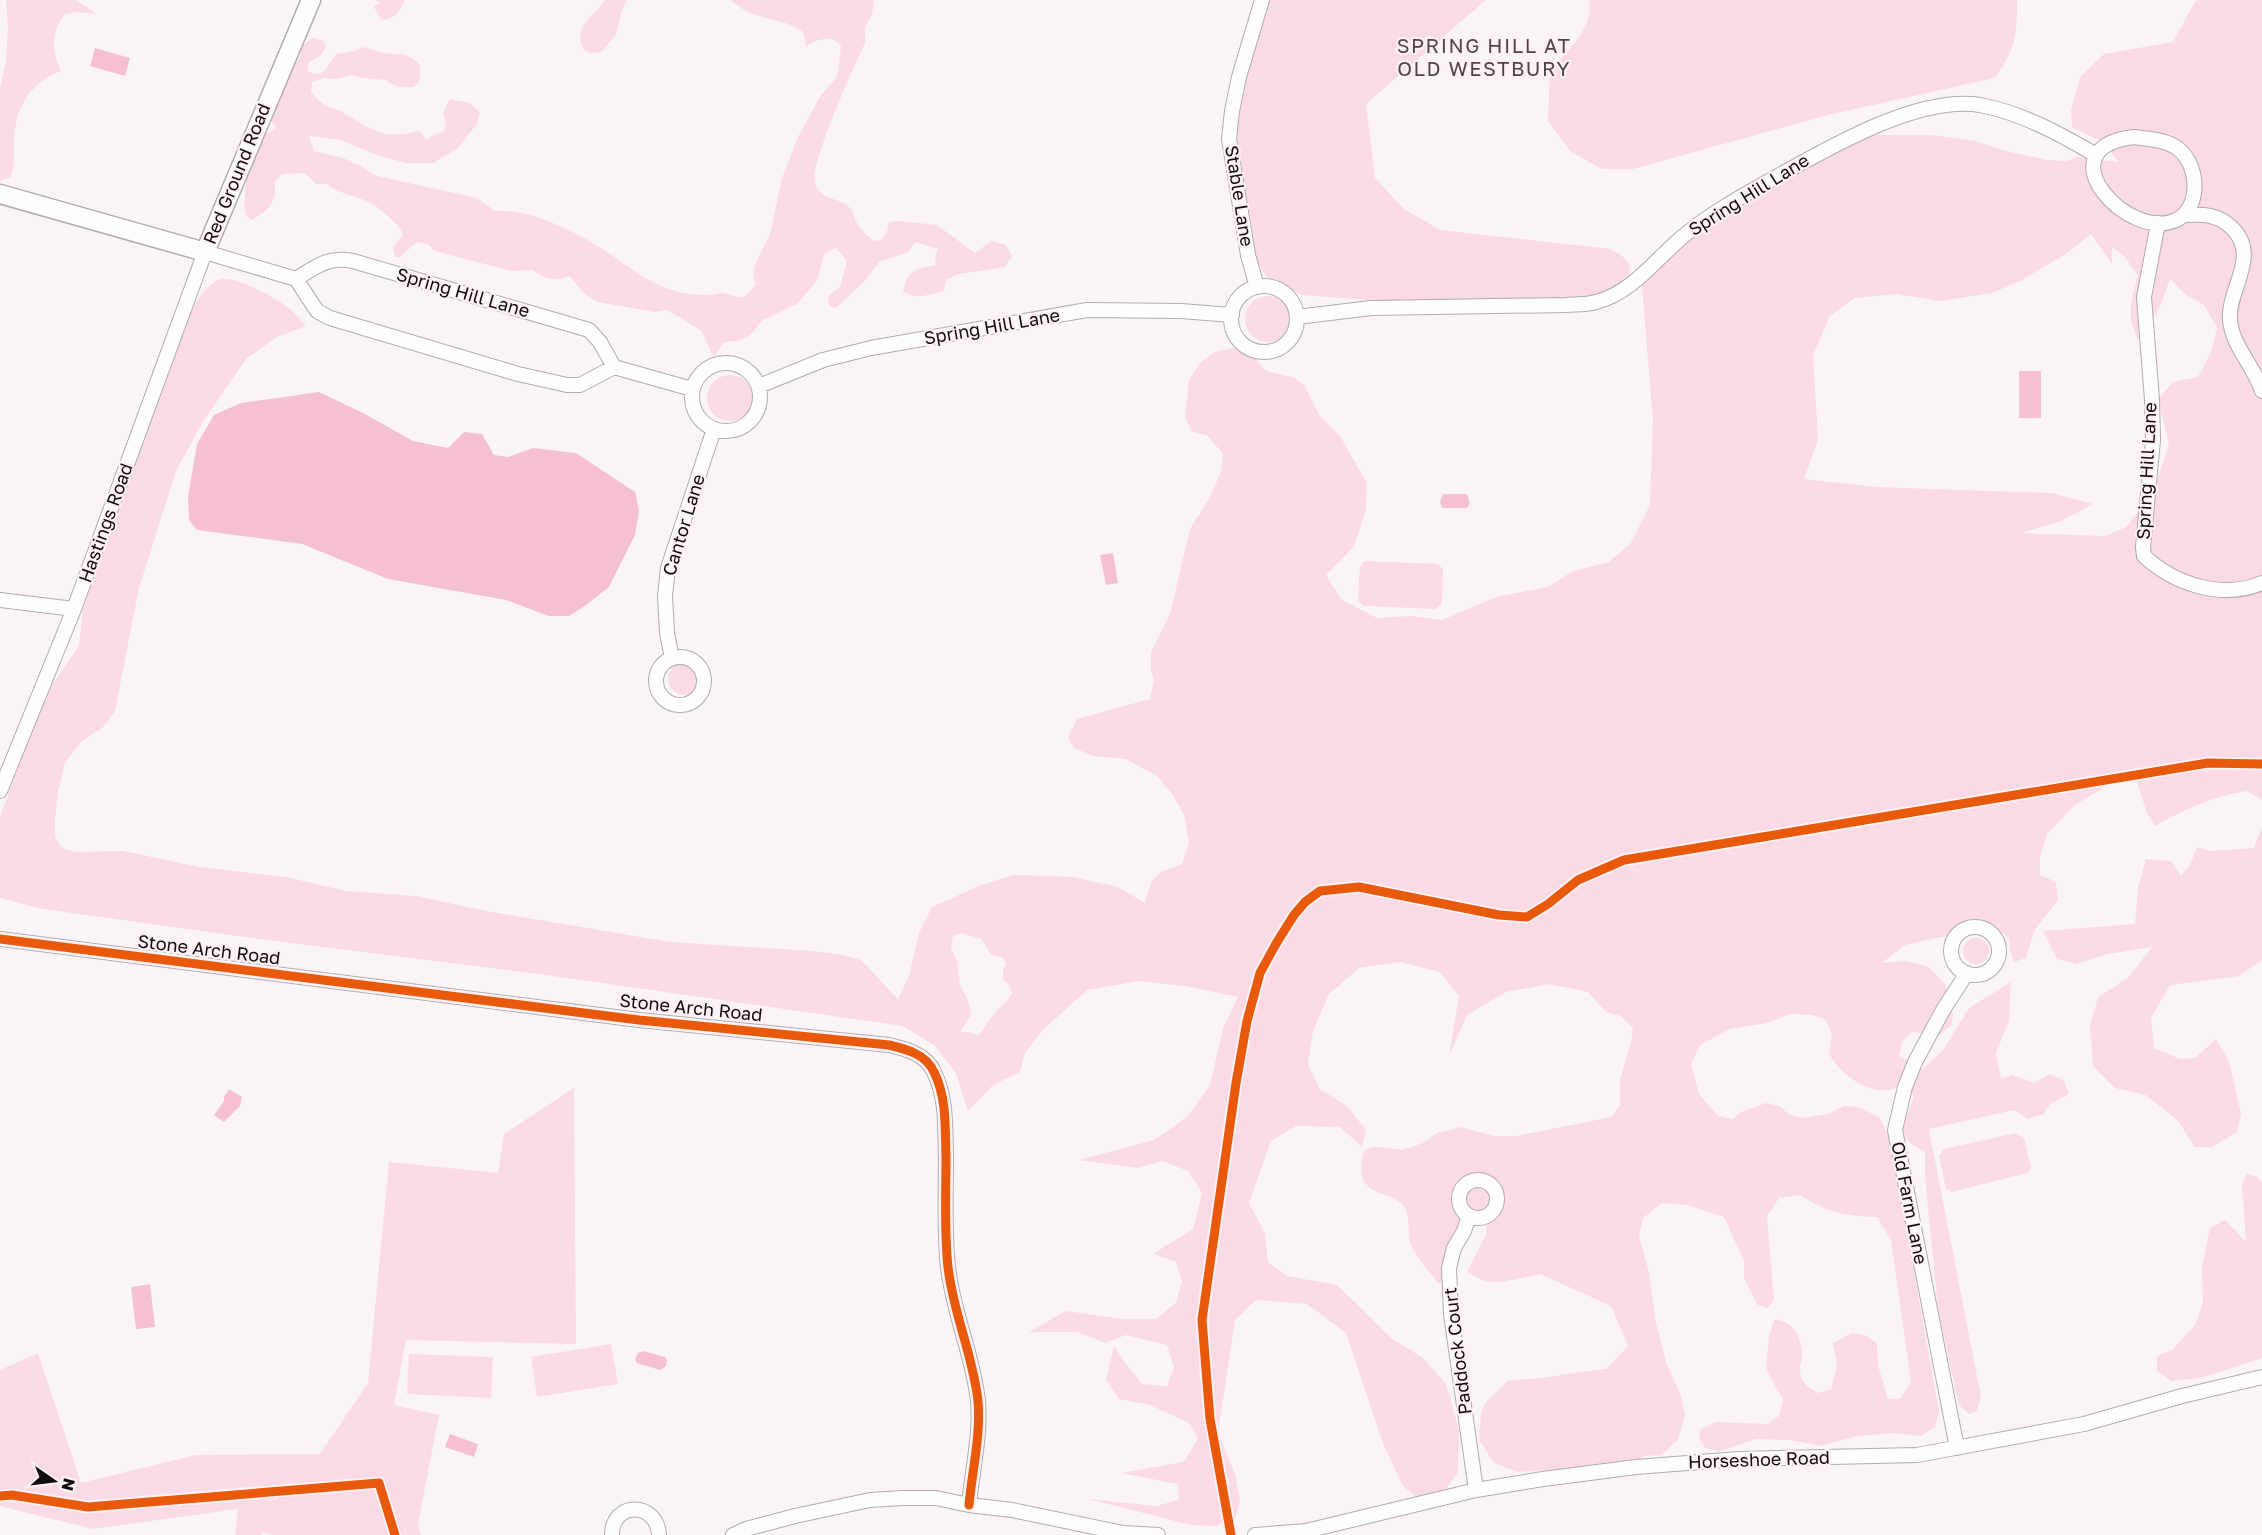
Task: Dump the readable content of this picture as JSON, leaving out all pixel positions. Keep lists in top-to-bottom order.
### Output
{
  "streets": {
    "street": [
      "Red Ground Road",
      "Spring Hill Lane",
      "Stable Lane",
      "Hastings Road",
      "Cantor Lane",
      "Stone Arch Road",
      "Old Farm Lane",
      "Paddock Court",
      "Horseshoe Road"
    ]
  },
  "crossings": [
    ["Red Ground Road", "Hastings Road"],
    ["Spring Hill Lane", "Stable Lane"],
    ["Spring Hill Lane", "Cantor Lane"],
    ["Old Farm Lane", "Horseshoe Road"],
    ["Paddock Court", "Horseshoe Road"]
  ],
  "districts": ["SPRING HILL AT OLD WESTBURY"],
  "north": "right"
}
